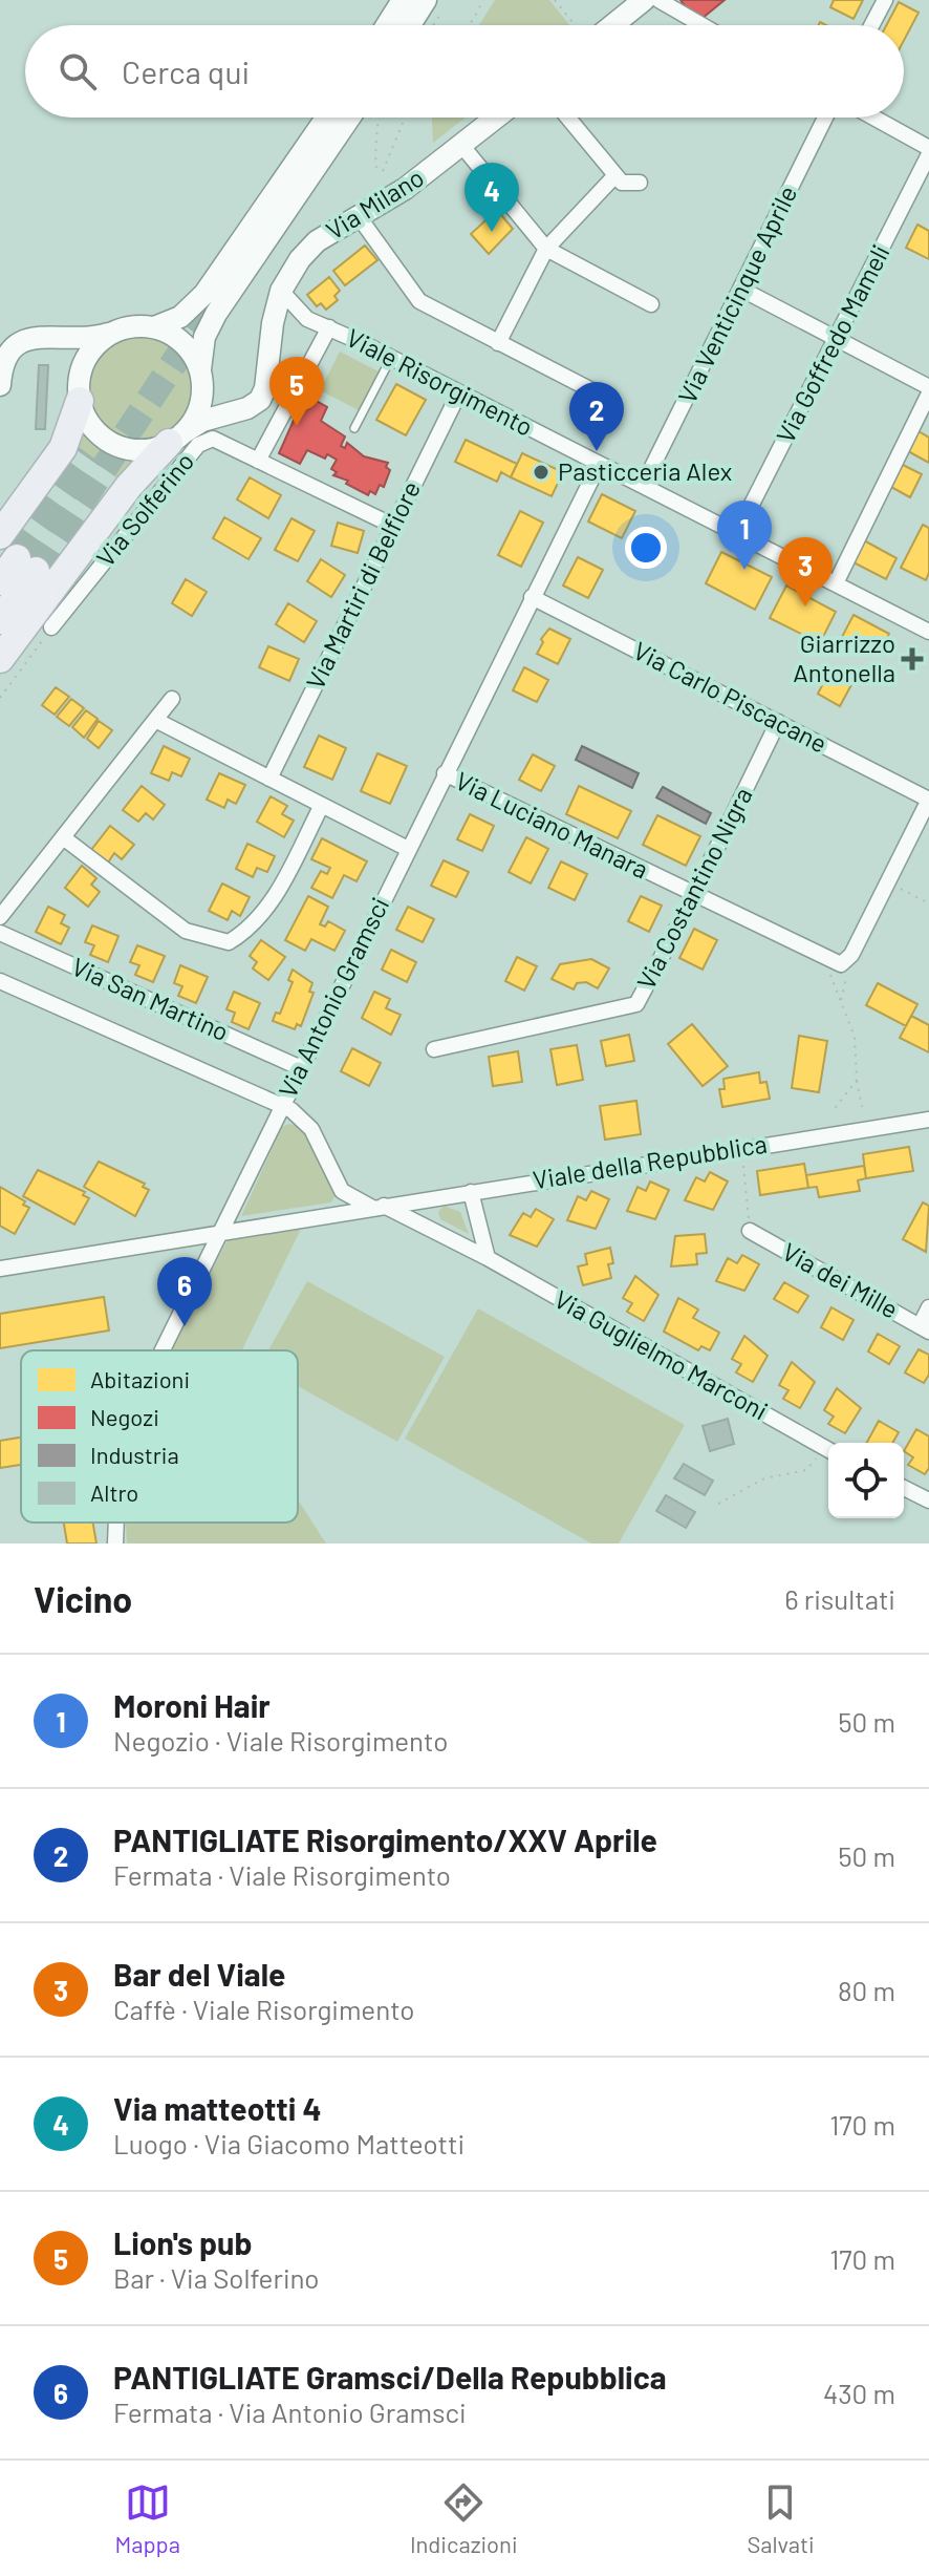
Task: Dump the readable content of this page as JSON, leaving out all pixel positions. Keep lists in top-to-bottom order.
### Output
{
  "streets": {
    "main road": ["Via Milano"],
    "street": [
      "Via Venticinque Aprile",
      "Via Goffredo Mameli",
      "Viale Risorgimento",
      "Via Solferino",
      "Via Martiri di Belfiore",
      "Via Carlo Piscacane",
      "Via Luciano Manara",
      "Via Costantino Nigra",
      "Via Antonio Gramsci",
      "Via San Martino",
      "Viale della Repubblica",
      "Via dei Mille",
      "Via Guglielmo Marconi"
    ]
  },
  "crossings": [
    ["Via Milano", "Viale Risorgimento"],
    ["Via Venticinque Aprile", "Viale Risorgimento"],
    ["Via Goffredo Mameli", "Viale Risorgimento"],
    ["Viale Risorgimento", "Via Martiri di Belfiore"],
    ["Viale Risorgimento", "Via Antonio Gramsci"],
    ["Via Solferino", "Via Martiri di Belfiore"],
    ["Via Carlo Piscacane", "Via Costantino Nigra"],
    ["Via Carlo Piscacane", "Via Antonio Gramsci"],
    ["Via Luciano Manara", "Via Costantino Nigra"],
    ["Via Luciano Manara", "Via Antonio Gramsci"],
    ["Via Antonio Gramsci", "Via San Martino"],
    ["Via Antonio Gramsci", "Viale della Repubblica"],
    ["Viale della Repubblica", "Via Guglielmo Marconi"]
  ],
  "places": {
    "other": ["Pasticceria Alex"],
    "health": ["Giarrizzo Antonella"]
  },
  "legend": [
    "Abitazioni",
    "Negozi",
    "Industria",
    "Altro"
  ],
  "page": {
    "search": "Cerca qui",
    "pins": [
      "4",
      "5",
      "2",
      "1",
      "3",
      "6"
    ],
    "heading": ["Vicino", "6 risultati"],
    "list": [
      {
        "mark": "1",
        "name": "Moroni Hair",
        "note": "Negozio · Viale Risorgimento",
        "value": "50 m"
      },
      {
        "mark": "2",
        "name": "PANTIGLIATE Risorgimento/XXV Aprile",
        "note": "Fermata · Viale Risorgimento",
        "value": "50 m"
      },
      {
        "mark": "3",
        "name": "Bar del Viale",
        "note": "Caffè · Viale Risorgimento",
        "value": "80 m"
      },
      {
        "mark": "4",
        "name": "Via matteotti 4",
        "note": "Luogo · Via Giacomo Matteotti",
        "value": "170 m"
      },
      {
        "mark": "5",
        "name": "Lion's pub",
        "note": "Bar · Via Solferino",
        "value": "170 m"
      },
      {
        "mark": "6",
        "name": "PANTIGLIATE Gramsci/Della Repubblica",
        "note": "Fermata · Via Antonio Gramsci",
        "value": "430 m"
      }
    ],
    "nav": ["Mappa", "Indicazioni", "Salvati"]
  }
}
